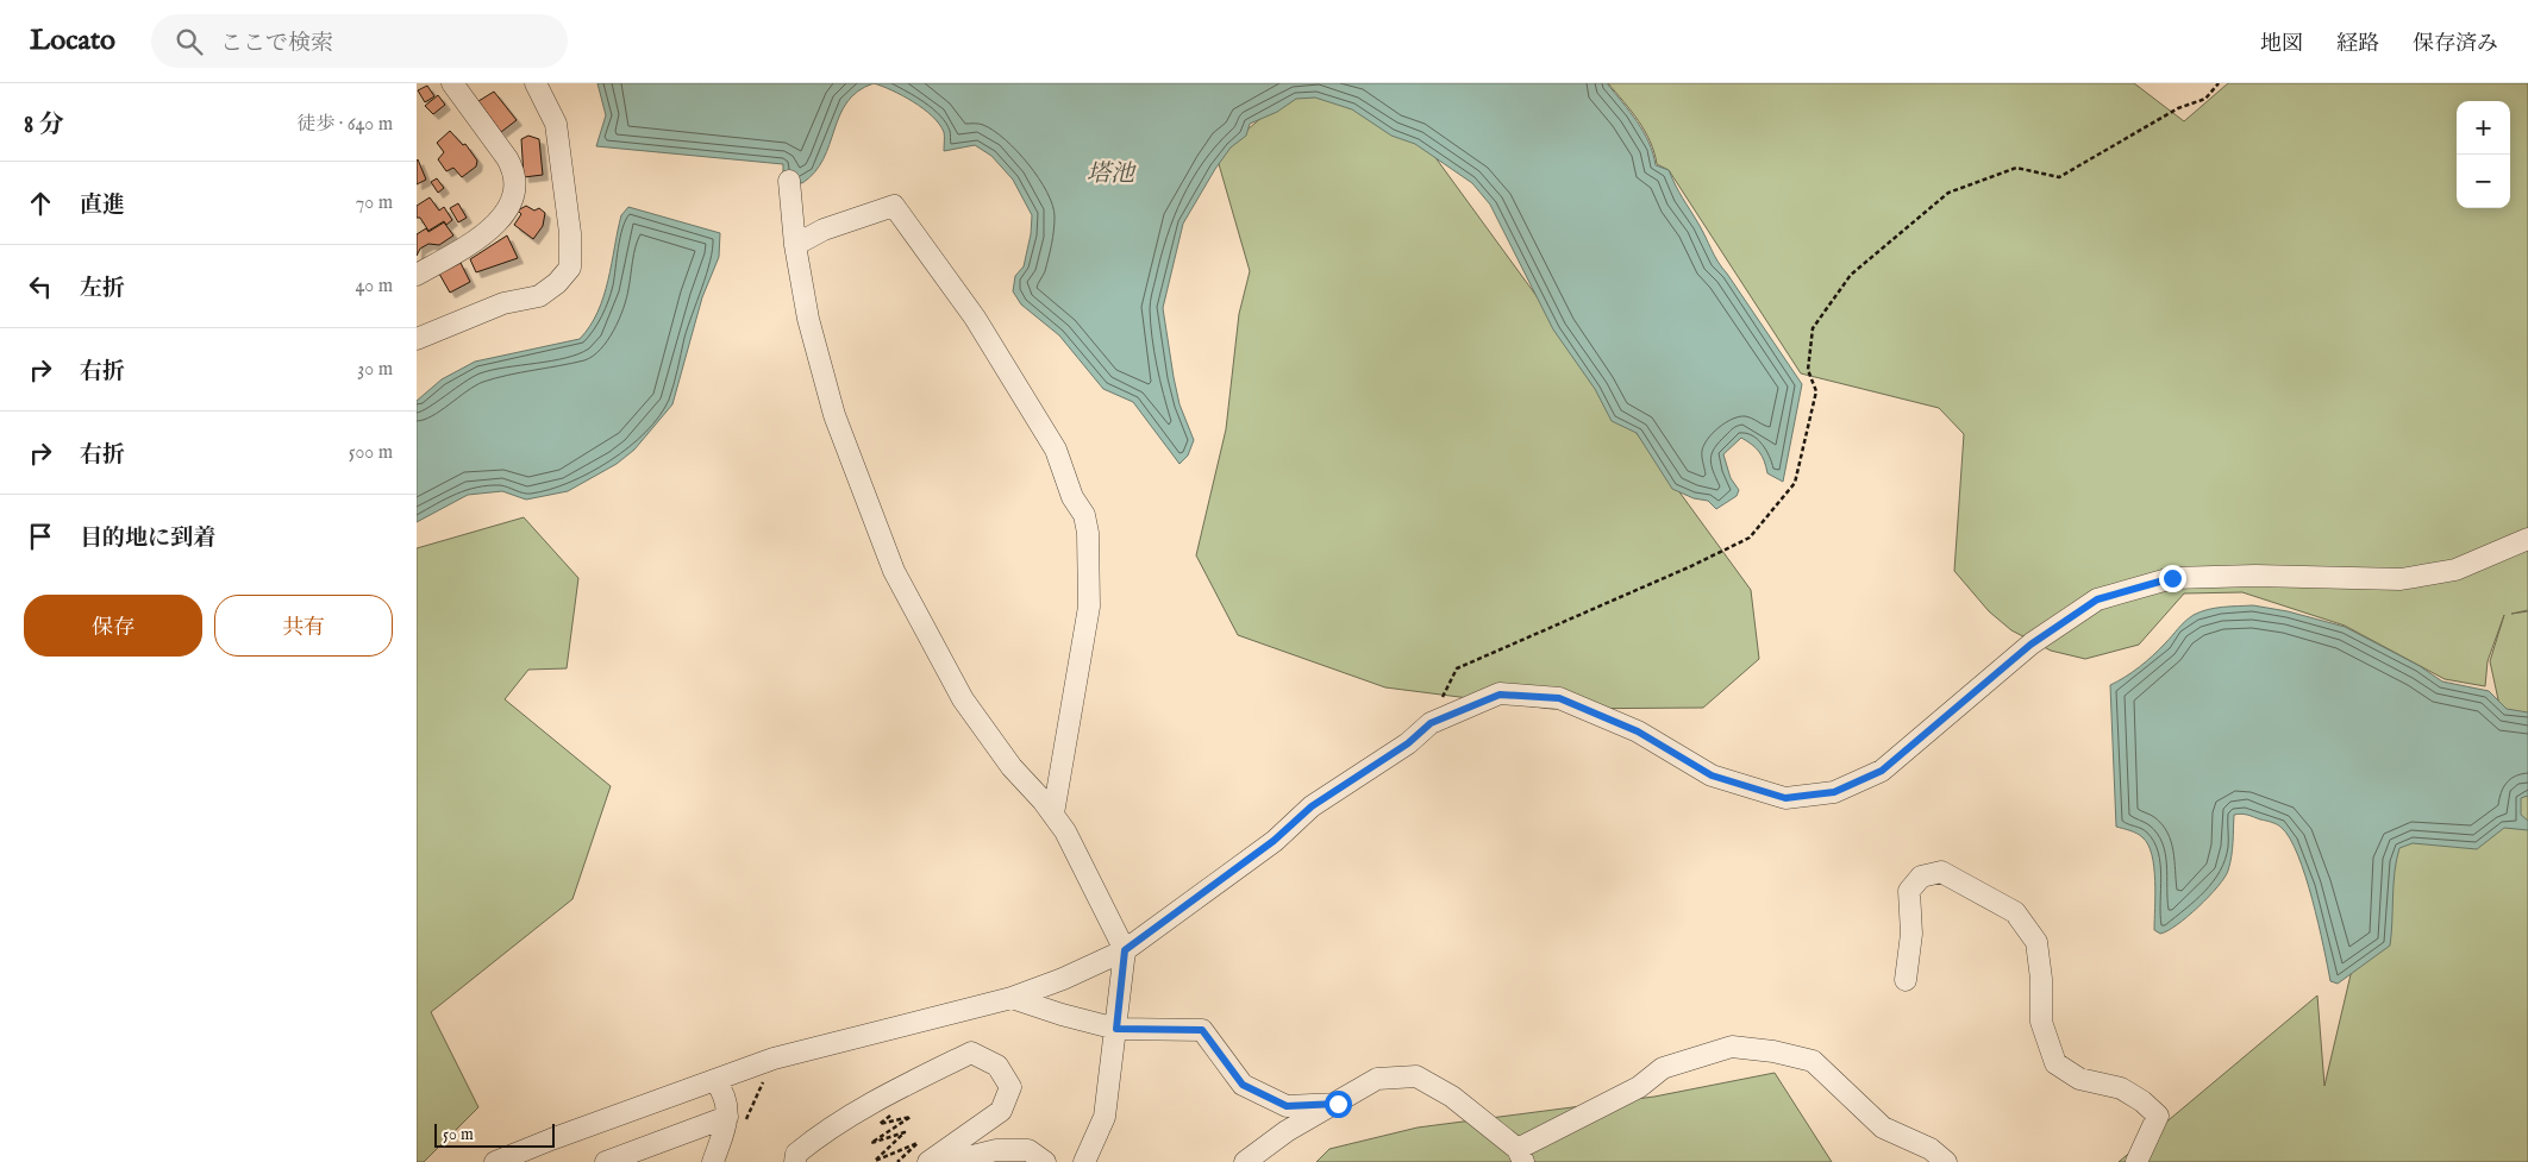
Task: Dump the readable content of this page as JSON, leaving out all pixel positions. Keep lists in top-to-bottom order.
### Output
{
  "water": ["塔池"],
  "scale_bar": "50 m",
  "page": {
    "header": "Locato",
    "search": "ここで検索",
    "nav": ["地図", "経路", "保存済み"],
    "heading": ["8 分", "徒歩 · 640 m"],
    "map_buttons": ["+", "−"],
    "list": [
      ["直進", "70 m"],
      ["左折", "40 m"],
      ["右折", "30 m"],
      ["右折", "500 m"],
      "目的地に到着"
    ],
    "buttons": ["保存", "共有"],
    "scale": "50 m"
  }
}
